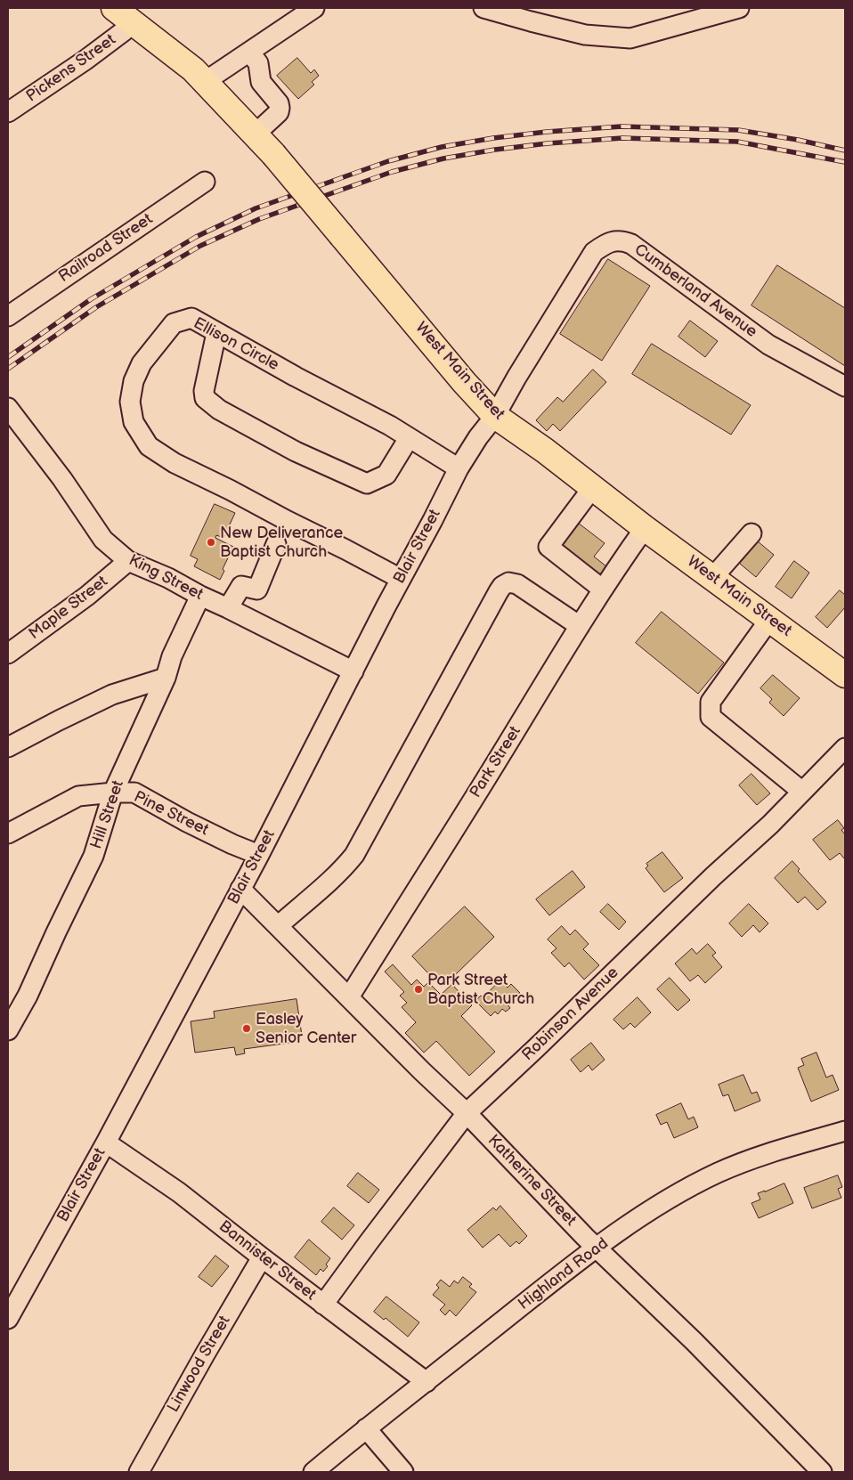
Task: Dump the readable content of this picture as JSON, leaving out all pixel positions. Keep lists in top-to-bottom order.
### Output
{
  "streets": {
    "main road": ["West Main Street"],
    "street": [
      "Pickens Street",
      "Railroad Street",
      "Cumberland Avenue",
      "Ellison Circle",
      "Blair Street",
      "King Street",
      "Maple Street",
      "Park Street",
      "Pine Street",
      "Hill Street",
      "Robinson Avenue",
      "Katherine Street",
      "Bannister Street",
      "Highland Road",
      "Linwood Street"
    ]
  },
  "crossings": [
    ["Pickens Street", "West Main Street"],
    ["Cumberland Avenue", "West Main Street"],
    ["Cumberland Avenue", "Blair Street"],
    ["Ellison Circle", "Blair Street"],
    ["West Main Street", "Blair Street"],
    ["West Main Street", "Park Street"],
    ["Blair Street", "King Street"],
    ["Blair Street", "Pine Street"],
    ["Blair Street", "Katherine Street"],
    ["Blair Street", "Bannister Street"],
    ["King Street", "Maple Street"],
    ["King Street", "Hill Street"],
    ["Park Street", "Katherine Street"],
    ["Pine Street", "Hill Street"],
    ["Robinson Avenue", "Katherine Street"],
    ["Robinson Avenue", "Bannister Street"],
    ["Katherine Street", "Highland Road"],
    ["Bannister Street", "Highland Road"],
    ["Bannister Street", "Linwood Street"]
  ],
  "places": ["New Deliverance Baptist Church", "Park Street Baptist Church", "Easley Senior Center"]
}
